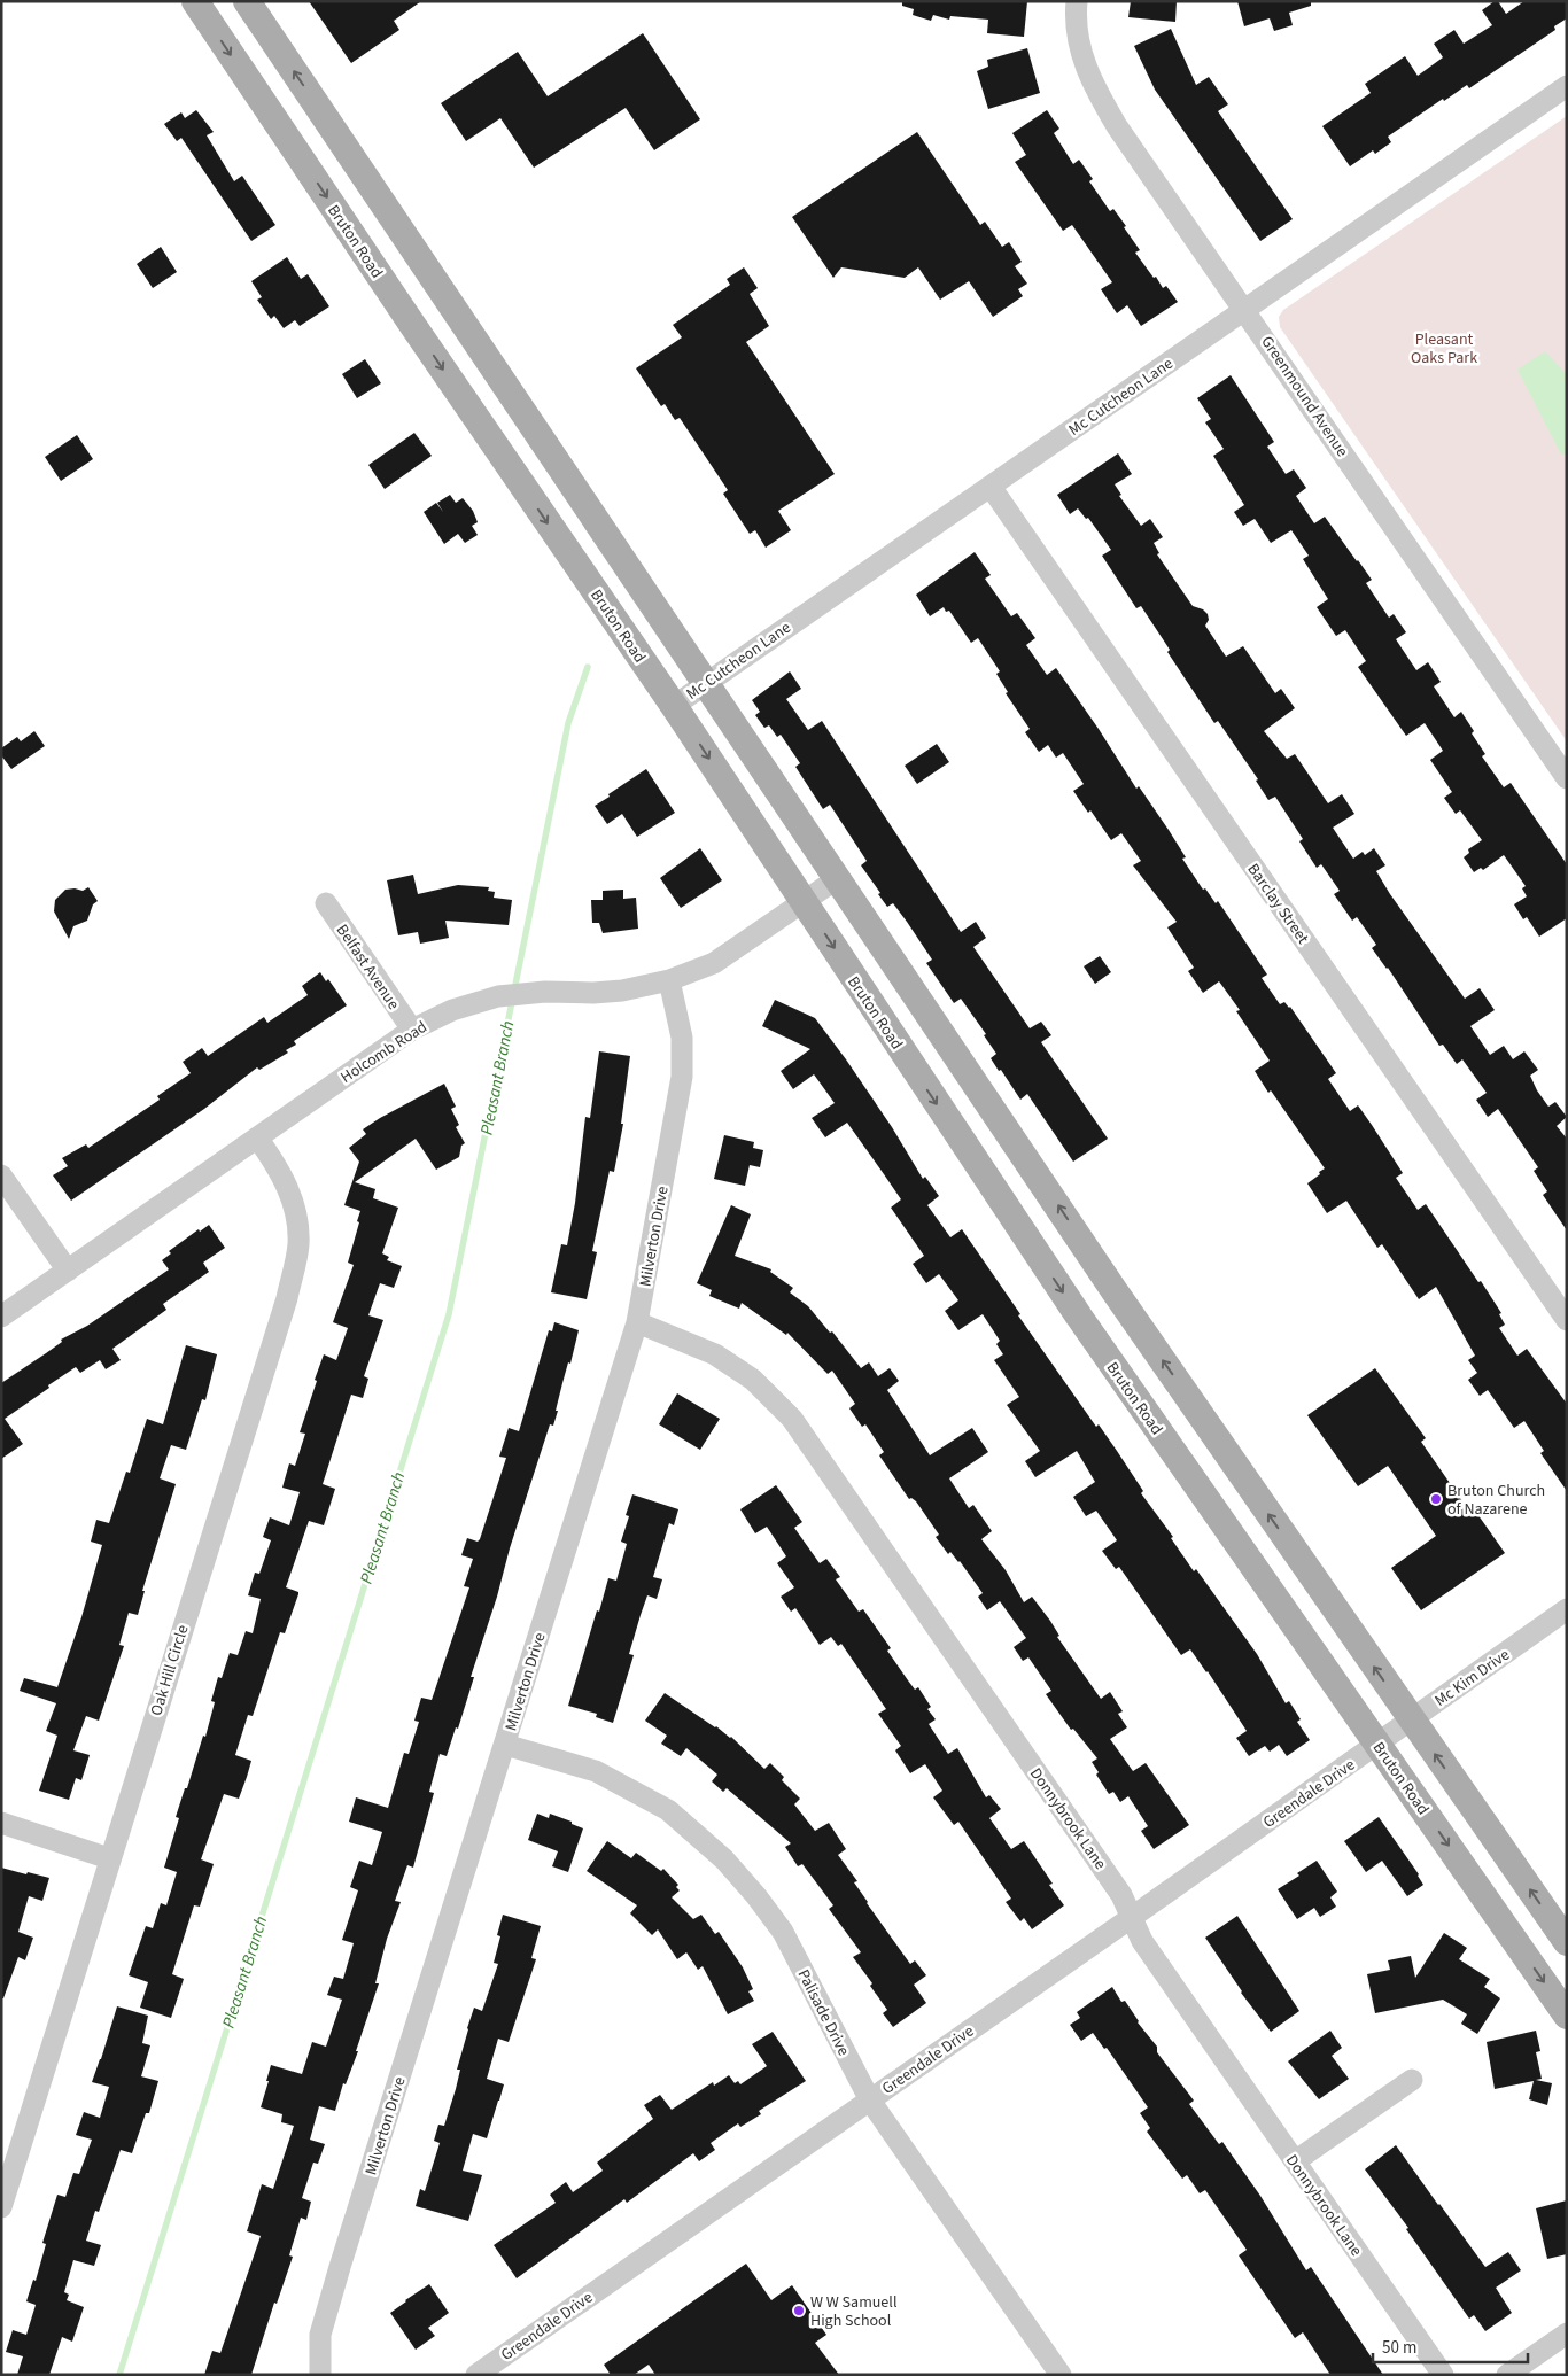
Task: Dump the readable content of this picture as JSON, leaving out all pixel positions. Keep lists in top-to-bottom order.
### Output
{
  "streets": {
    "main road": ["Bruton Road"],
    "street": [
      "Mc Cutcheon Lane",
      "Greenmound Avenue",
      "Barclay Street",
      "Belfast Avenue",
      "Holcomb Road",
      "Milverton Drive",
      "Oak Hill Circle",
      "Mc Kim Drive",
      "Greendale Drive",
      "Donnybrook Lane",
      "Palisade Drive"
    ]
  },
  "crossings": [
    ["Bruton Road", "Mc Cutcheon Lane"],
    ["Bruton Road", "Holcomb Road"],
    ["Bruton Road", "Mc Kim Drive"],
    ["Bruton Road", "Greendale Drive"],
    ["Mc Cutcheon Lane", "Greenmound Avenue"],
    ["Mc Cutcheon Lane", "Barclay Street"],
    ["Belfast Avenue", "Holcomb Road"],
    ["Holcomb Road", "Milverton Drive"],
    ["Holcomb Road", "Oak Hill Circle"],
    ["Milverton Drive", "Donnybrook Lane"],
    ["Milverton Drive", "Palisade Drive"],
    ["Mc Kim Drive", "Greendale Drive"],
    ["Greendale Drive", "Donnybrook Lane"],
    ["Greendale Drive", "Palisade Drive"]
  ],
  "water": ["Pleasant Branch"],
  "parks": ["Pleasant Oaks Park"],
  "places": ["Bruton Church of Nazarene", "W W Samuell High School"],
  "scale_bar": "50 m"
}
